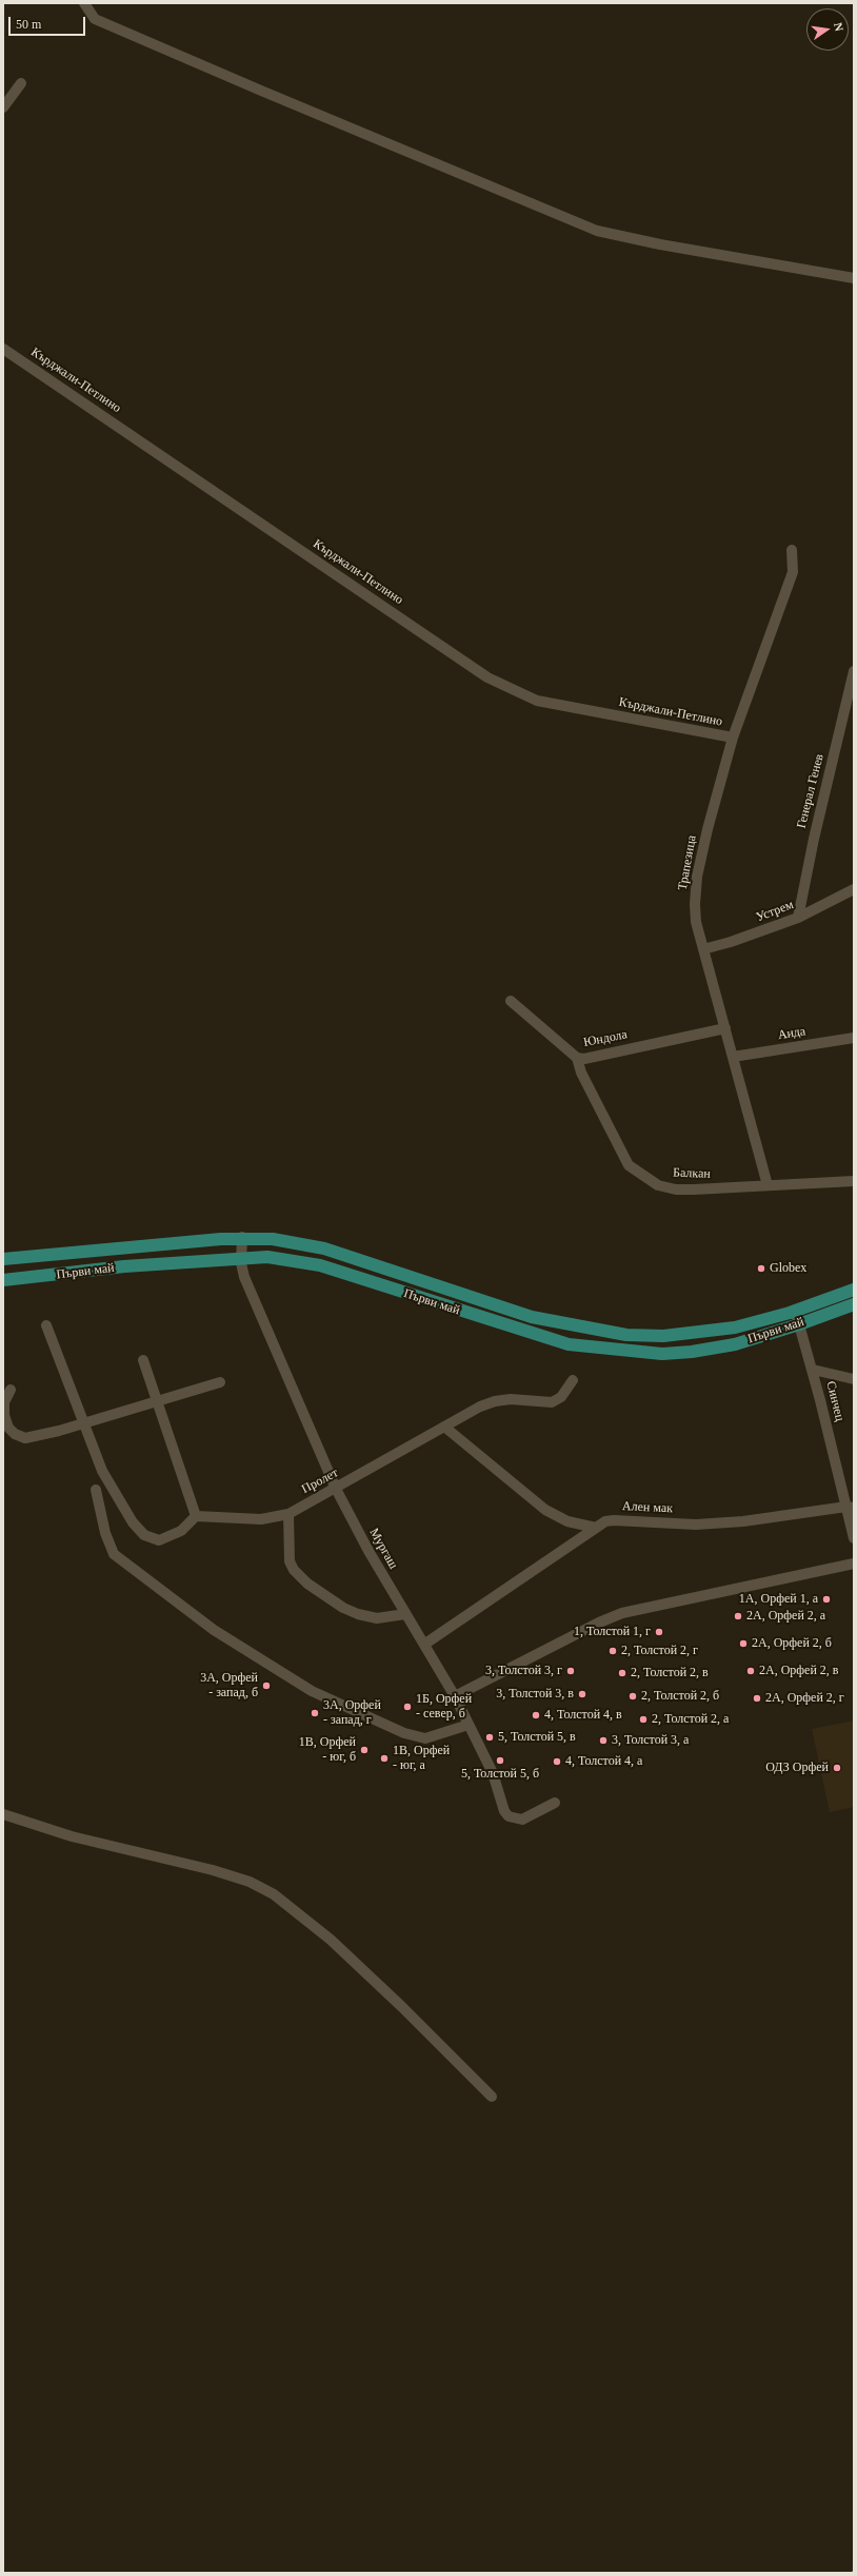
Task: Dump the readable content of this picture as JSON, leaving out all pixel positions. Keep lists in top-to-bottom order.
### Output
{
  "streets": {
    "main road": ["Първи май"],
    "street": [
      "Кърджали-Петлино",
      "Генерал Генев",
      "Трапезица",
      "Устрем",
      "Аида",
      "Юндола",
      "Балкан",
      "Синчец",
      "Пролет",
      "Ален мак",
      "Мургаш"
    ]
  },
  "crossings": [
    ["Кърджали-Петлино", "Трапезица"],
    ["Генерал Генев", "Устрем"],
    ["Трапезица", "Устрем"],
    ["Трапезица", "Аида"],
    ["Трапезица", "Юндола"],
    ["Трапезица", "Балкан"],
    ["Юндола", "Балкан"],
    ["Първи май", "Синчец"],
    ["Първи май", "Мургаш"],
    ["Синчец", "Ален мак"],
    ["Пролет", "Мургаш"],
    ["Ален мак", "Мургаш"]
  ],
  "places": [
    "Globex",
    "1А, Орфей 1, а",
    "2А, Орфей 2, а",
    "1, Толстой 1, г",
    "2А, Орфей 2, б",
    "2, Толстой 2, г",
    "3, Толстой 3, г",
    "2А, Орфей 2, в",
    "2, Толстой 2, в",
    "3А, Орфей - запад, б",
    "3, Толстой 3, в",
    "2, Толстой 2, б",
    "2А, Орфей 2, г",
    "1Б, Орфей - север, б",
    "3А, Орфей - запад, г",
    "4, Толстой 4, в",
    "2, Толстой 2, а",
    "5, Толстой 5, в",
    "3, Толстой 3, а",
    "1В, Орфей - юг, б",
    "1В, Орфей - юг, а",
    "5, Толстой 5, б",
    "4, Толстой 4, а",
    "ОДЗ Орфей"
  ],
  "scale_bar": "50 m",
  "north": "right"
}
